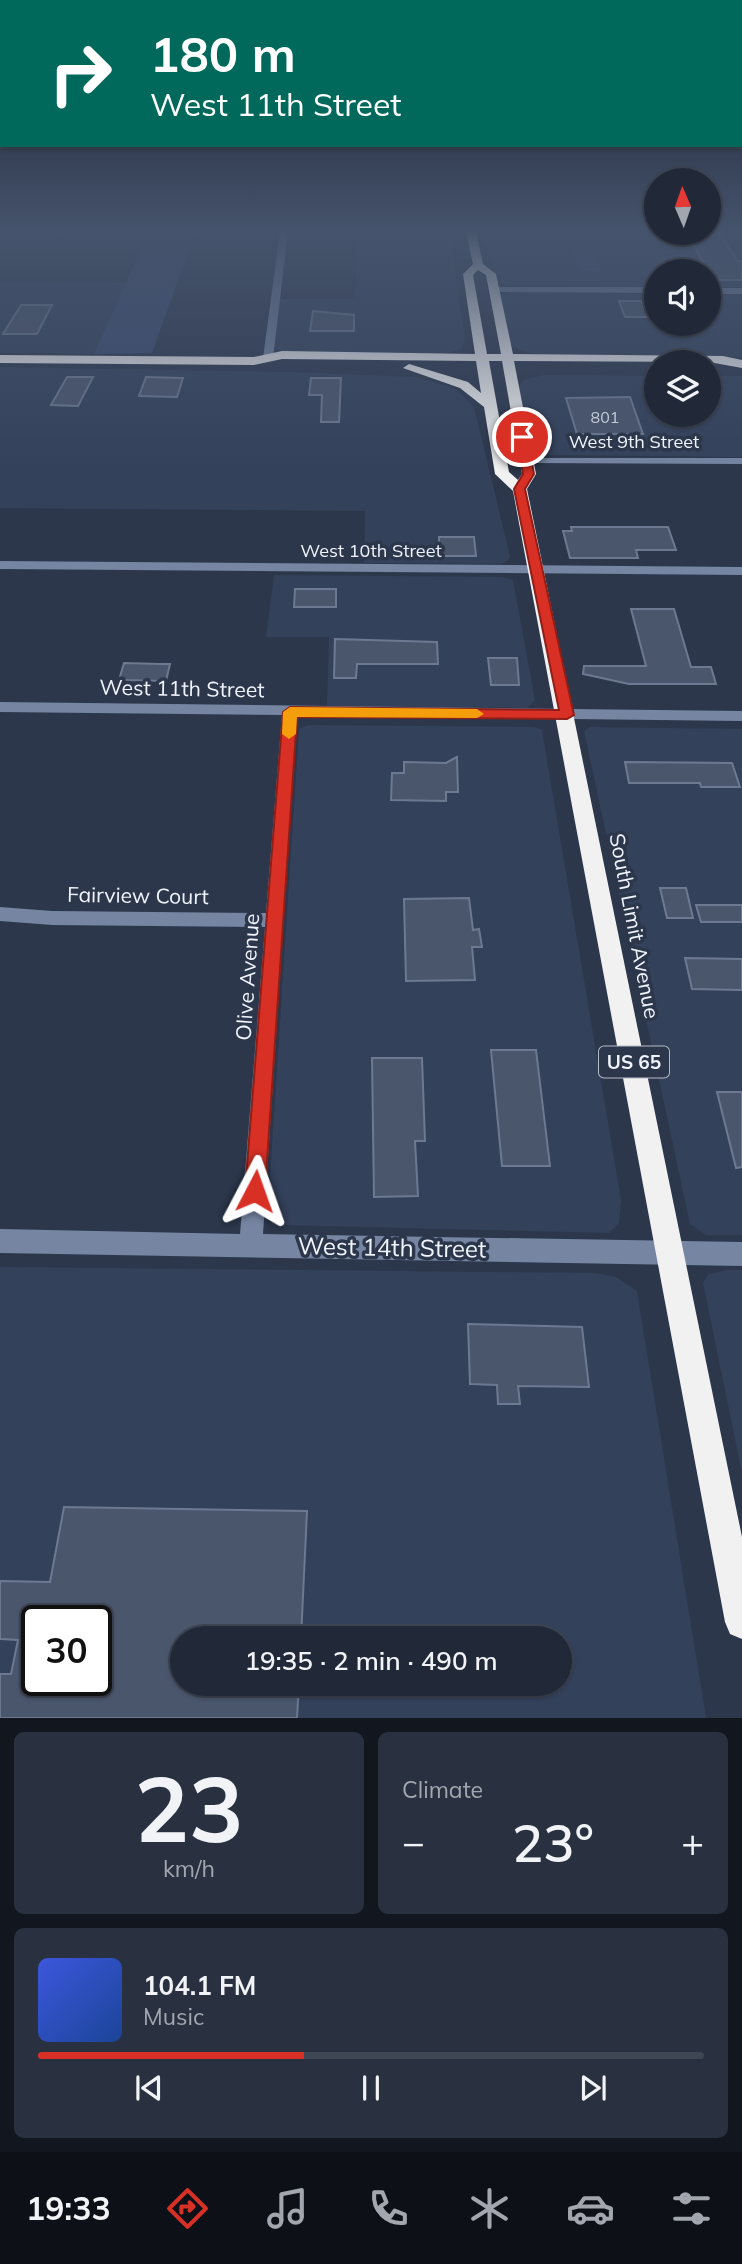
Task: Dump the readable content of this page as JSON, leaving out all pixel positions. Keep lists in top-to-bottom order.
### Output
{
  "streets": {
    "highway": ["South Limit Avenue", "US 65"],
    "street": [
      "West 9th Street",
      "West 10th Street",
      "West 11th Street",
      "Fairview Court",
      "Olive Avenue",
      "West 14th Street"
    ]
  },
  "crossings": [
    ["West 9th Street", "South Limit Avenue"],
    ["West 10th Street", "South Limit Avenue"],
    ["West 11th Street", "South Limit Avenue"],
    ["West 11th Street", "Olive Avenue"],
    ["Fairview Court", "Olive Avenue"],
    ["South Limit Avenue", "West 14th Street"],
    ["Olive Avenue", "West 14th Street"]
  ],
  "house_numbers": ["801"],
  "north": "top",
  "page": {
    "turn": ["180 m", "West 11th Street"],
    "limit": "30",
    "trip": "19:35 · 2 min · 490 m",
    "tile": [
      ["23", "km/h"],
      "Climate"
    ],
    "heat": ["−", "23°", "+"],
    "song": ["104.1 FM", "Music"],
    "tabs": "19:33"
  }
}
